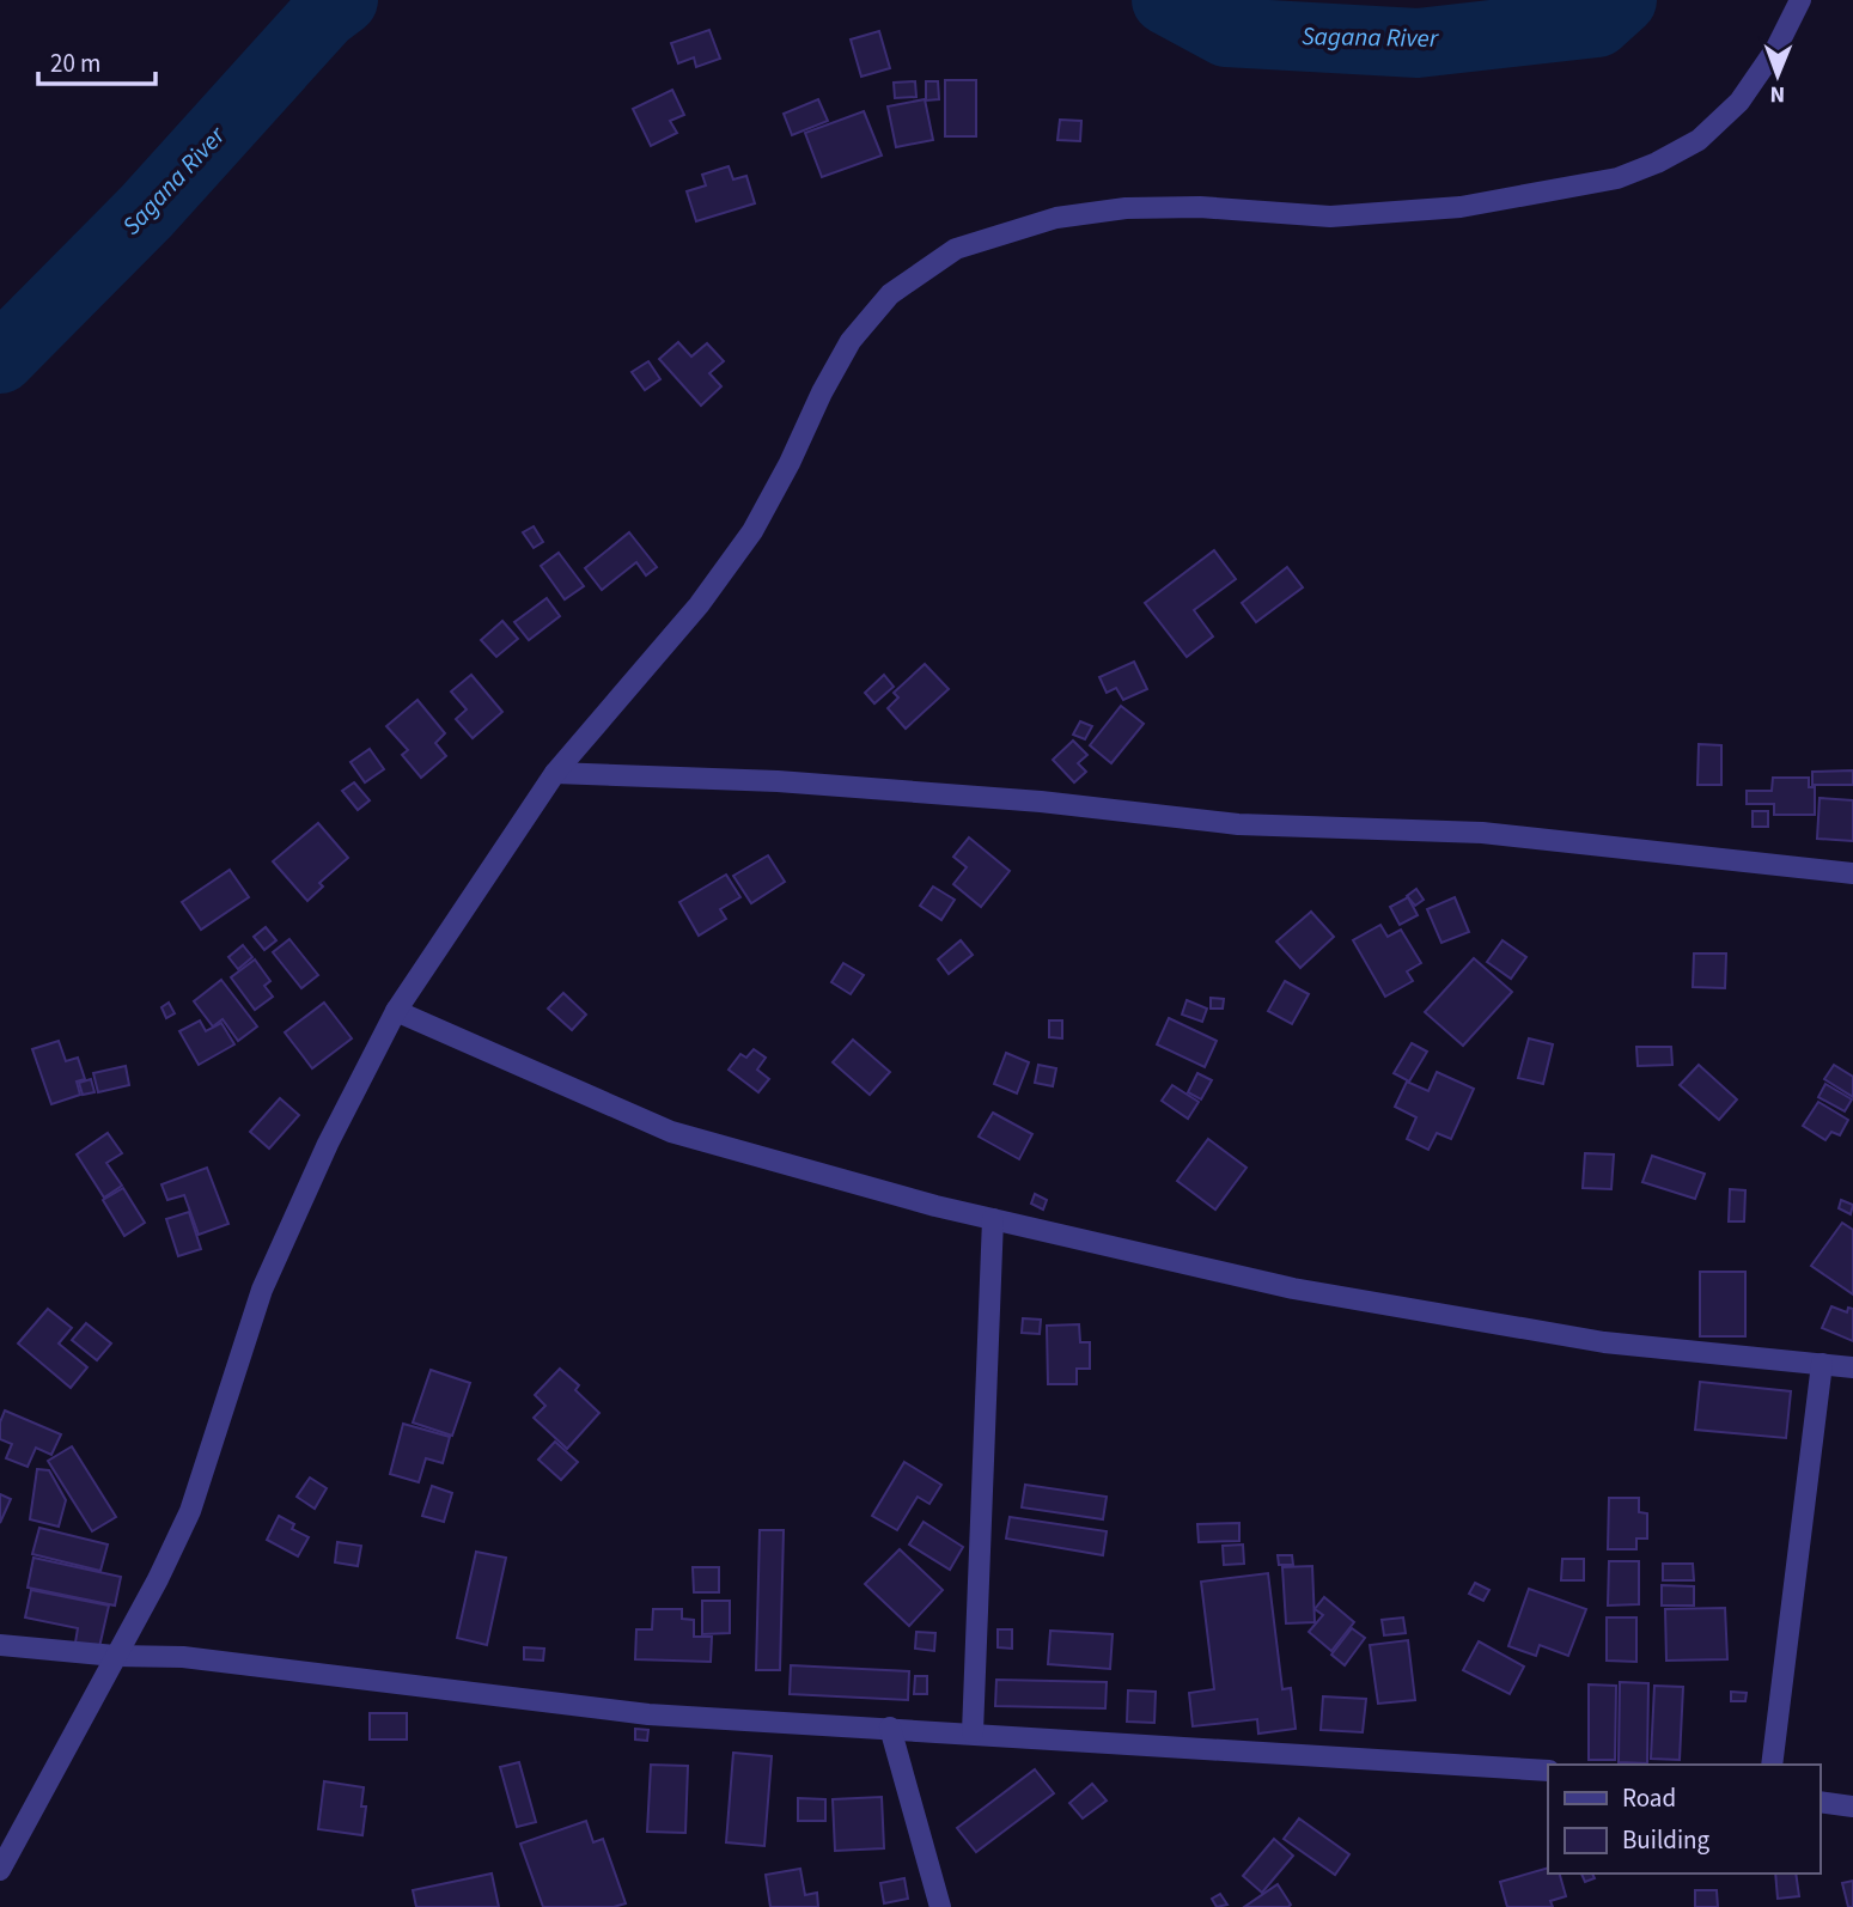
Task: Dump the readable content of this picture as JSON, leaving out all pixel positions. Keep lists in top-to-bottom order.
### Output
{
  "water": ["Sagana River"],
  "legend": ["Road", "Building"],
  "scale_bar": "20 m",
  "north": "bottom"
}
